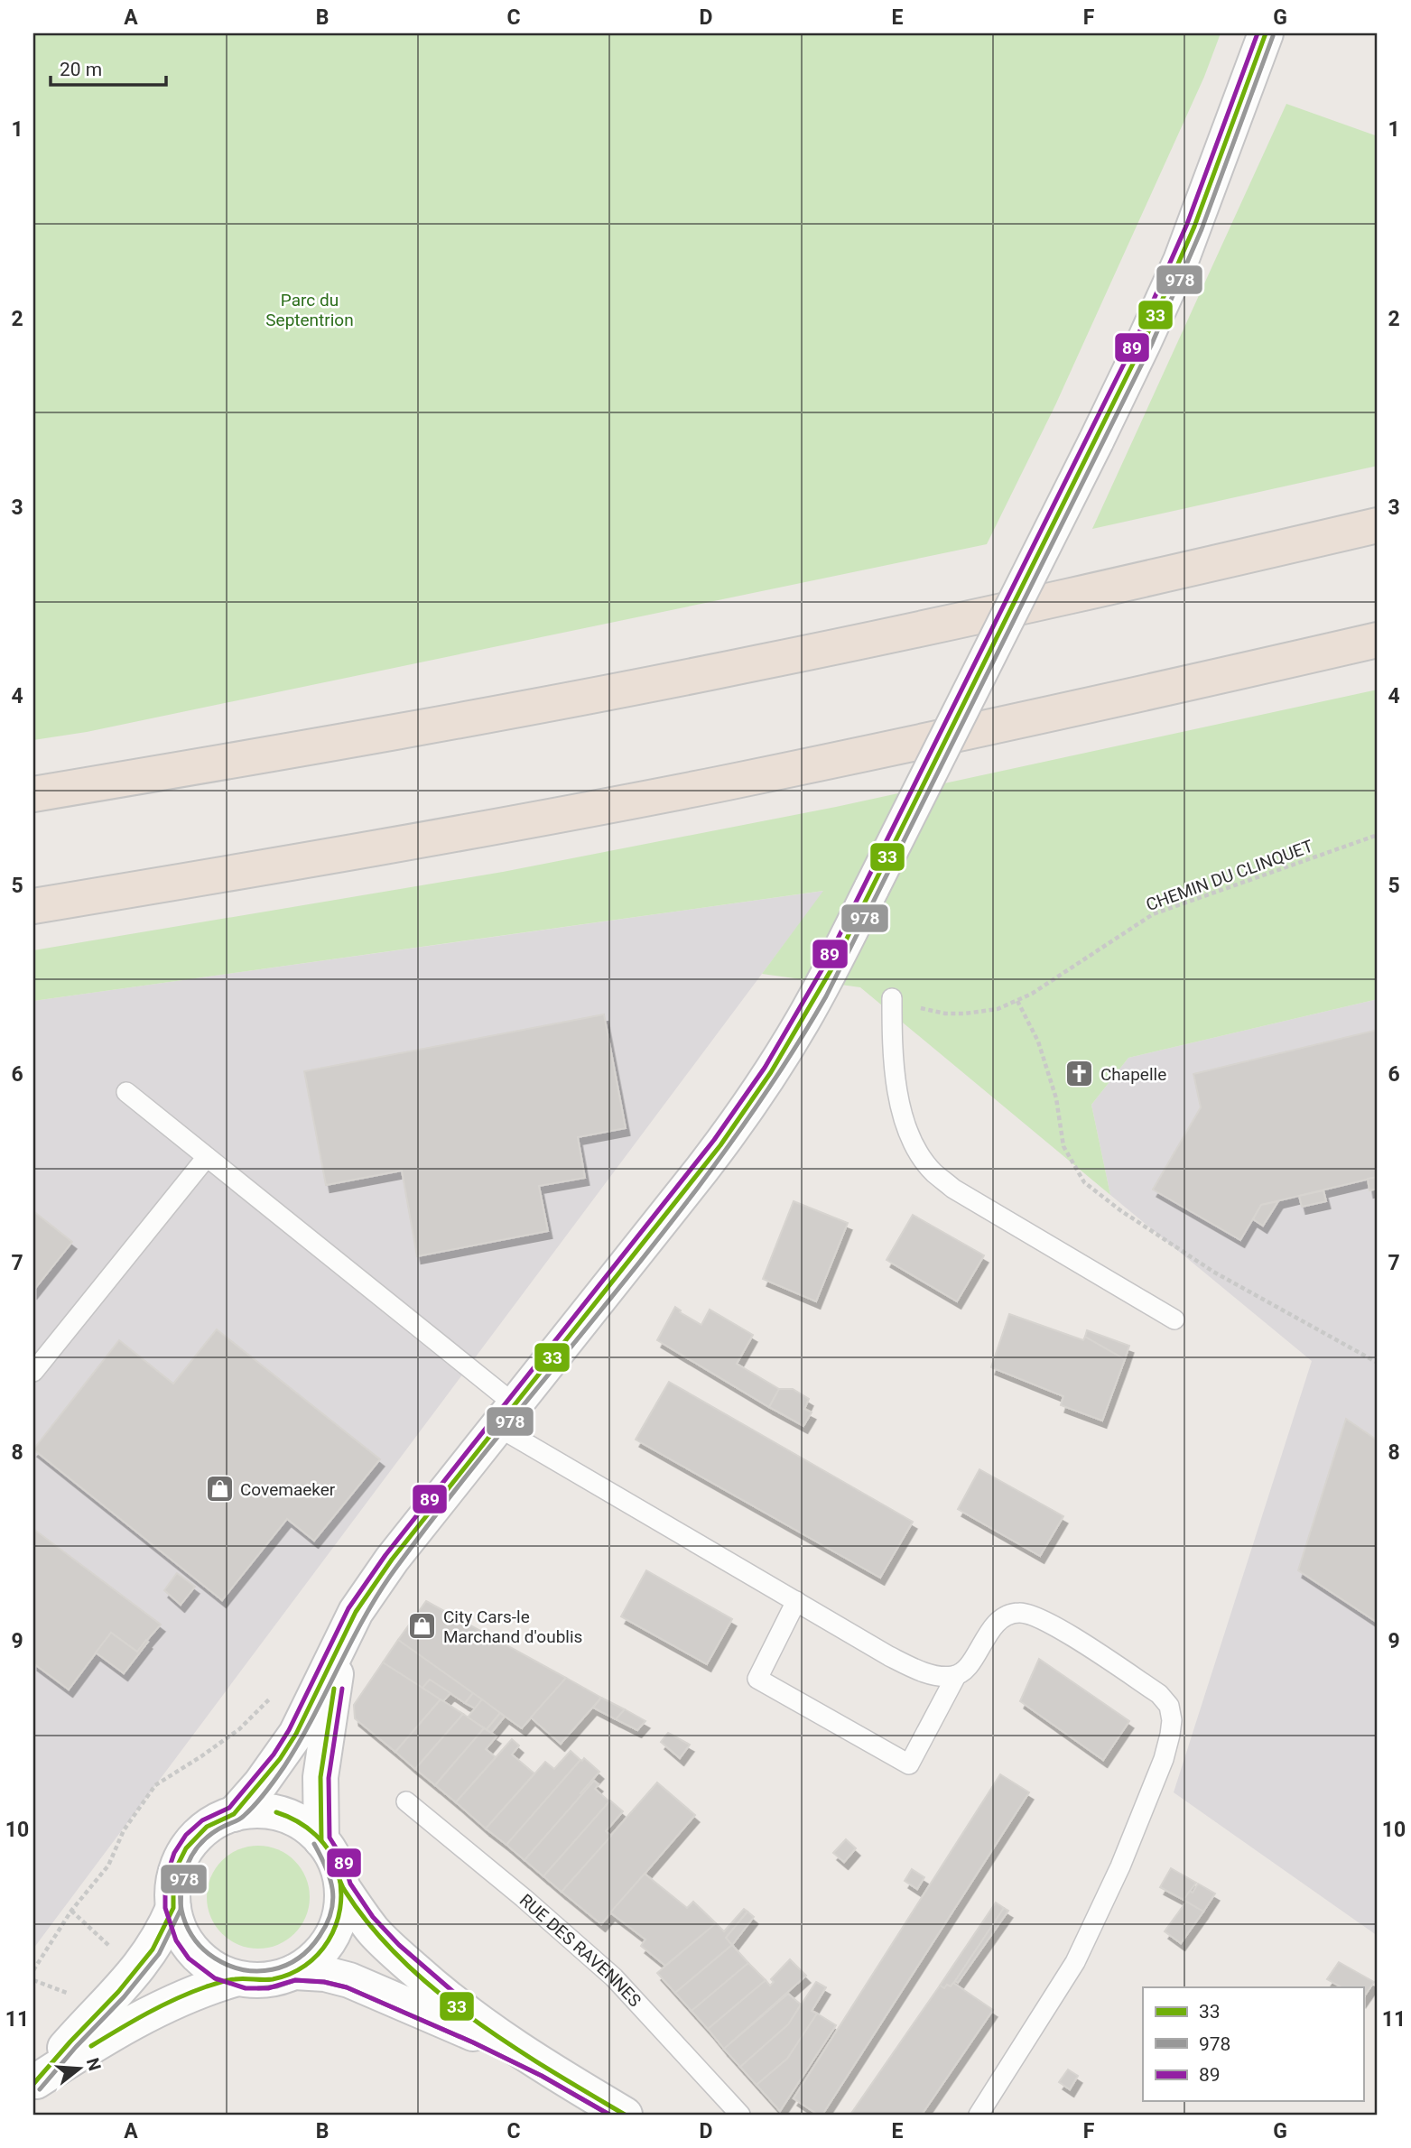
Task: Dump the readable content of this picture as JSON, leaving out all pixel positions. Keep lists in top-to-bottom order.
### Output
{
  "streets": {
    "lane": ["RUE DES RAVENNES"],
    "path": ["CHEMIN DU CLINQUET"]
  },
  "parks": ["Parc du Septentrion"],
  "places": {
    "church": ["Chapelle"],
    "shop": ["Covemaeker", "City Cars-le Marchand d'oublis"]
  },
  "lines": ["transit line 33", "transit line 89", "transit line 978"],
  "legend": ["33", "978", "89"],
  "scale_bar": "20 m",
  "north": "right",
  "grid": {
    "columns": [
      "A",
      "B",
      "C",
      "D",
      "E",
      "F",
      "G"
    ],
    "rows": [
      "1",
      "2",
      "3",
      "4",
      "5",
      "6",
      "7",
      "8",
      "9",
      "10",
      "11"
    ]
  }
}
